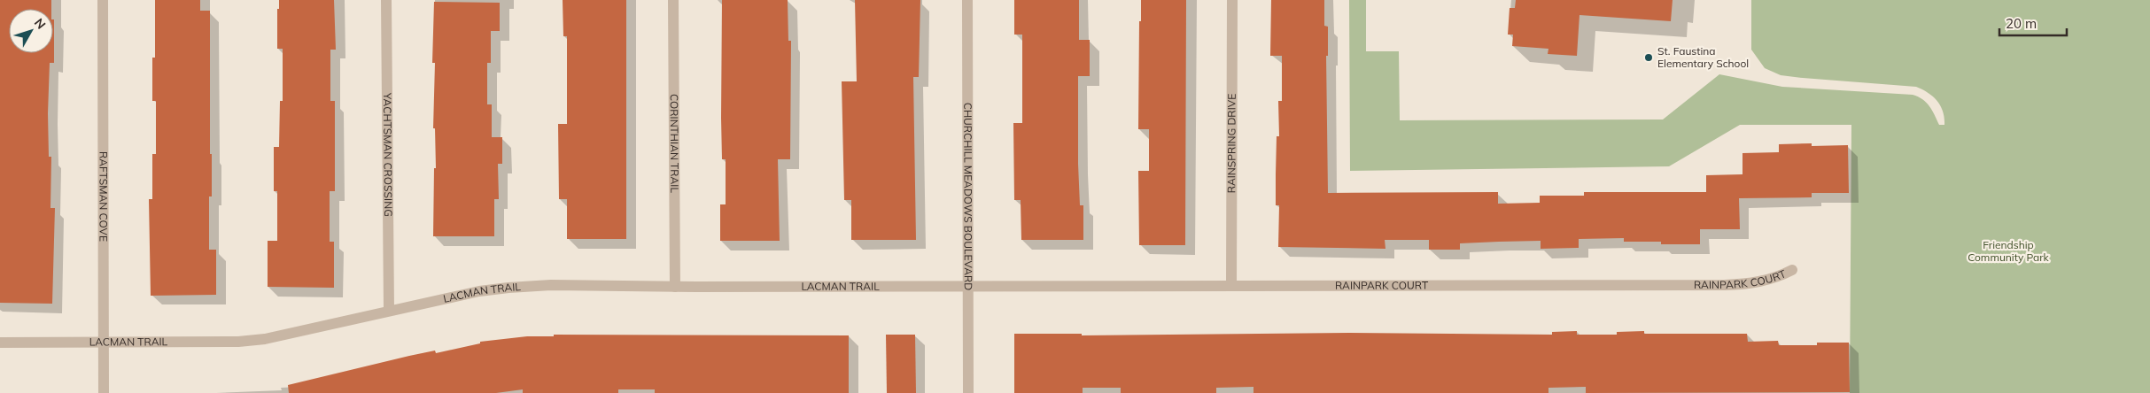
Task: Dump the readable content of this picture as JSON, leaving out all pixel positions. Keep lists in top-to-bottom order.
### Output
{
  "streets": {
    "street": [
      "CORINTHIAN TRAIL",
      "RAINSPRING DRIVE",
      "YACHTSMAN CROSSING",
      "RAFTSMAN COVE",
      "CHURCHILL MEADOWS BOULEVARD",
      "RAINPARK COURT",
      "LACMAN TRAIL"
    ]
  },
  "crossings": [
    ["CORINTHIAN TRAIL", "LACMAN TRAIL"],
    ["RAINSPRING DRIVE", "RAINPARK COURT"],
    ["YACHTSMAN CROSSING", "LACMAN TRAIL"],
    ["RAFTSMAN COVE", "LACMAN TRAIL"],
    ["CHURCHILL MEADOWS BOULEVARD", "RAINPARK COURT"],
    ["CHURCHILL MEADOWS BOULEVARD", "LACMAN TRAIL"],
    ["RAINPARK COURT", "LACMAN TRAIL"]
  ],
  "parks": ["Friendship Community Park"],
  "places": ["St. Faustina Elementary School"],
  "scale_bar": "20 m",
  "north": "top right"
}
